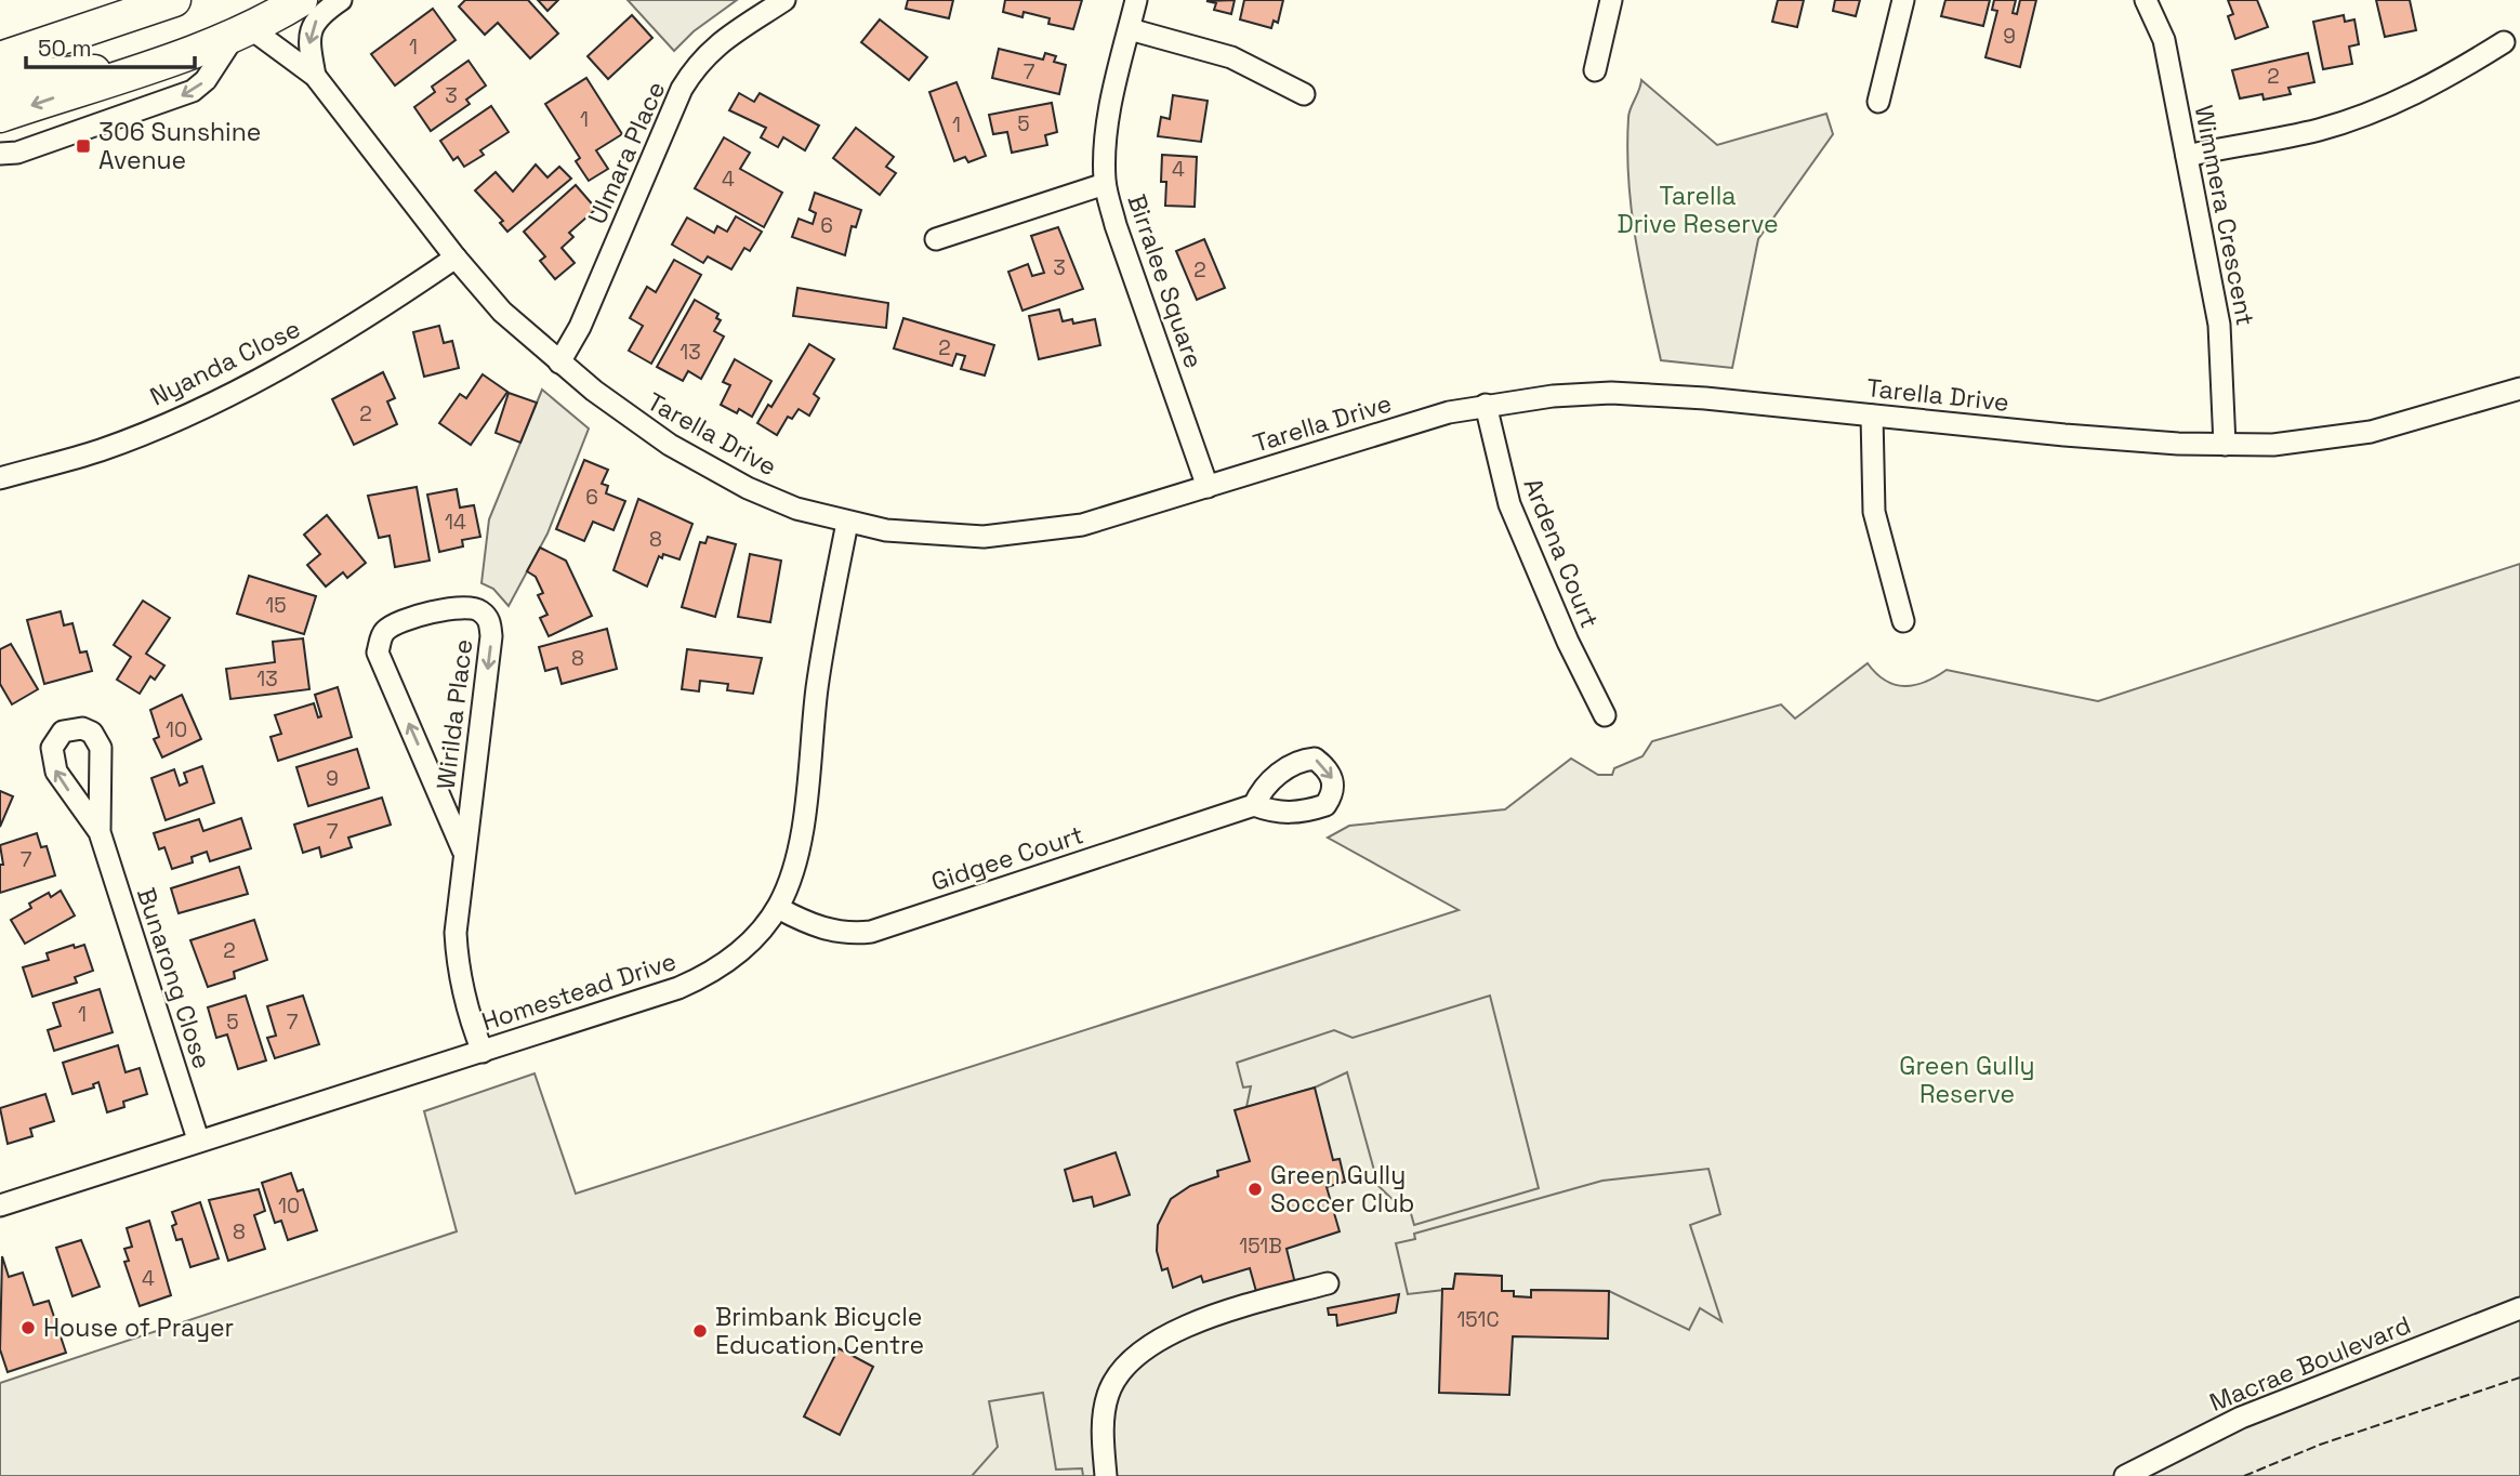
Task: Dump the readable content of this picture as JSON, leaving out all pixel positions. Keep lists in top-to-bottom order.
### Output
{
  "streets": {
    "street": [
      "Ulmara Place",
      "Wimmera Crescent",
      "Birralee Square",
      "Nyanda Close",
      "Tarella Drive",
      "Ardena Court",
      "Wirilda Place",
      "Gidgee Court",
      "Bunarong Close",
      "Homestead Drive",
      "Macrae Boulevard"
    ]
  },
  "crossings": [
    ["Ulmara Place", "Tarella Drive"],
    ["Wimmera Crescent", "Tarella Drive"],
    ["Birralee Square", "Tarella Drive"],
    ["Nyanda Close", "Tarella Drive"],
    ["Tarella Drive", "Ardena Court"],
    ["Tarella Drive", "Homestead Drive"],
    ["Wirilda Place", "Homestead Drive"],
    ["Gidgee Court", "Homestead Drive"],
    ["Bunarong Close", "Homestead Drive"]
  ],
  "parks": ["Tarella Drive Reserve", "Green Gully Reserve"],
  "places": {
    "transit": ["306 Sunshine Avenue"],
    "other": ["Green Gully Soccer Club", "House of Prayer", "Brimbank Bicycle Education Centre"]
  },
  "house_numbers": [
    "9",
    "1",
    "7",
    "2",
    "3",
    "1",
    "5",
    "1",
    "4",
    "4",
    "6",
    "3",
    "2",
    "2",
    "13",
    "2",
    "6",
    "14",
    "8",
    "15",
    "8",
    "13",
    "10",
    "9",
    "7",
    "7",
    "2",
    "1",
    "5",
    "7",
    "10",
    "8",
    "151B",
    "4",
    "151C"
  ],
  "scale_bar": "50 m"
}
